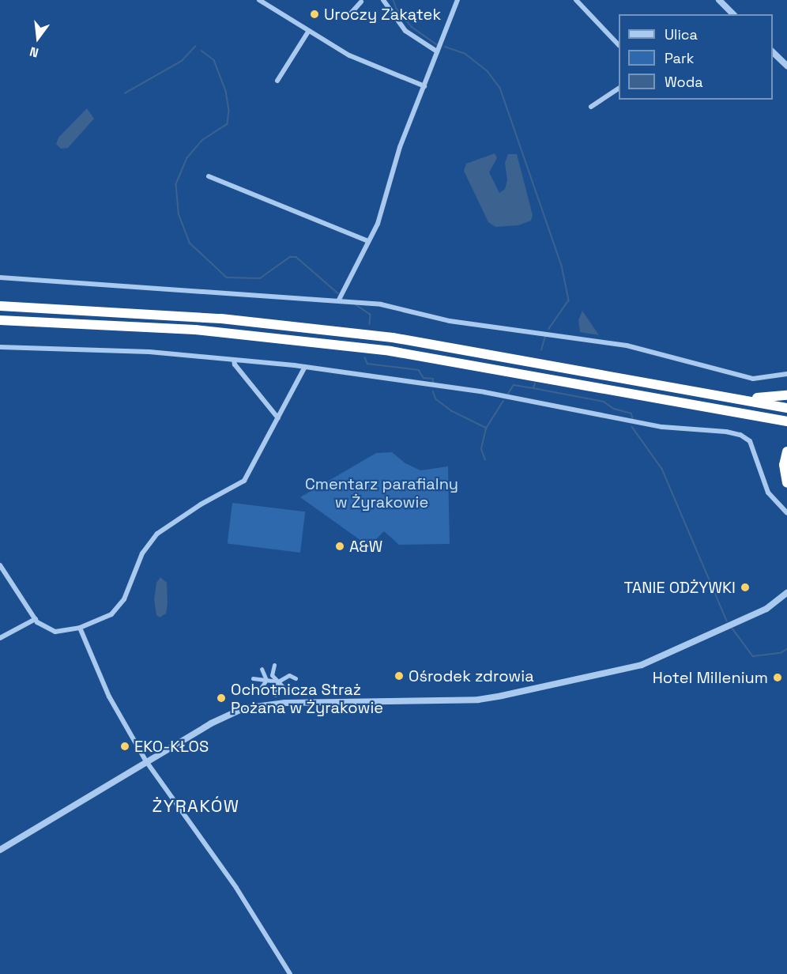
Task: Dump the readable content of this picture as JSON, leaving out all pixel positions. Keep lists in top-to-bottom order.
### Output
{
  "districts": ["ŻYRAKÓW"],
  "parks": ["Cmentarz parafialny w Żyrakowie"],
  "places": [
    "Uroczy Zakątek",
    "A&W",
    "TANIE ODŻYWKI",
    "Ośrodek zdrowia",
    "Hotel Millenium",
    "Ochotnicza Straż Pożana w Żyrakowie",
    "EKO-KŁOS"
  ],
  "legend": ["Ulica", "Park", "Woda"],
  "north": "bottom"
}
